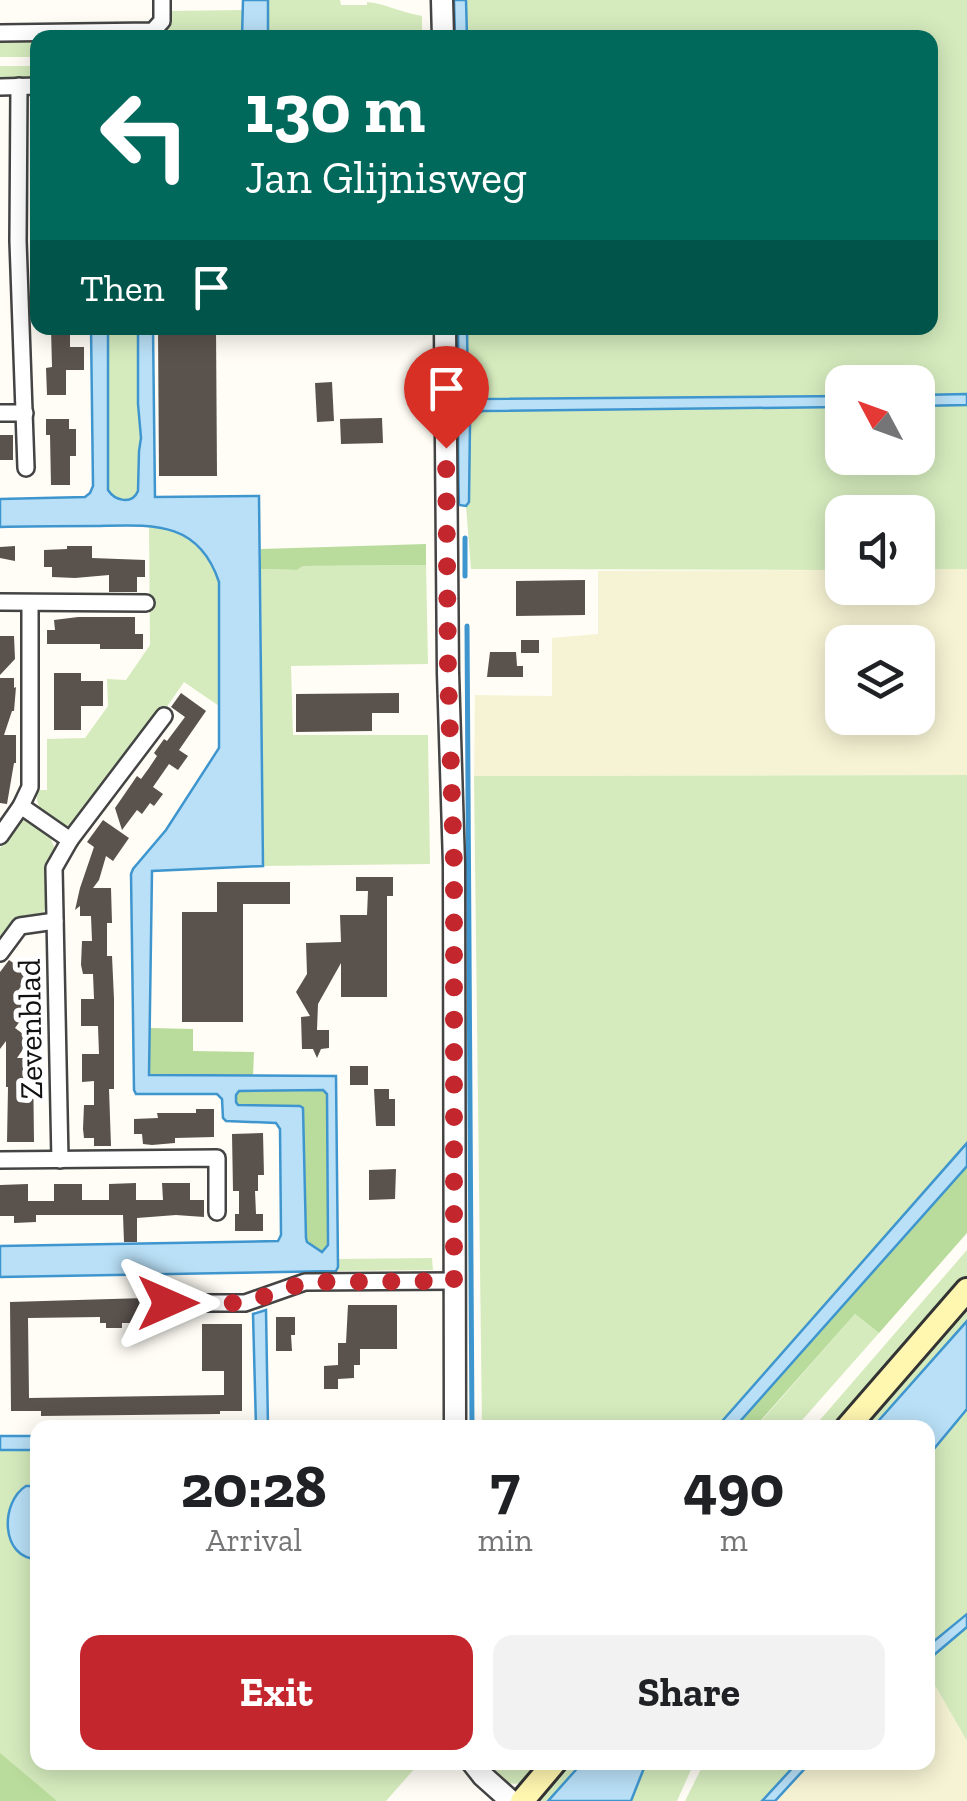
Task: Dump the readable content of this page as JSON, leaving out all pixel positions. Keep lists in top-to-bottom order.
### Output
{
  "streets": {
    "street": ["Zevenblad"]
  },
  "north": "top left",
  "page": {
    "turn": ["130 m", "Jan Glijnisweg"],
    "then": "Then",
    "eta": [
      "20:28",
      "Arrival",
      "7",
      "min",
      "490",
      "m"
    ],
    "buttons": ["Exit", "Share"]
  }
}
